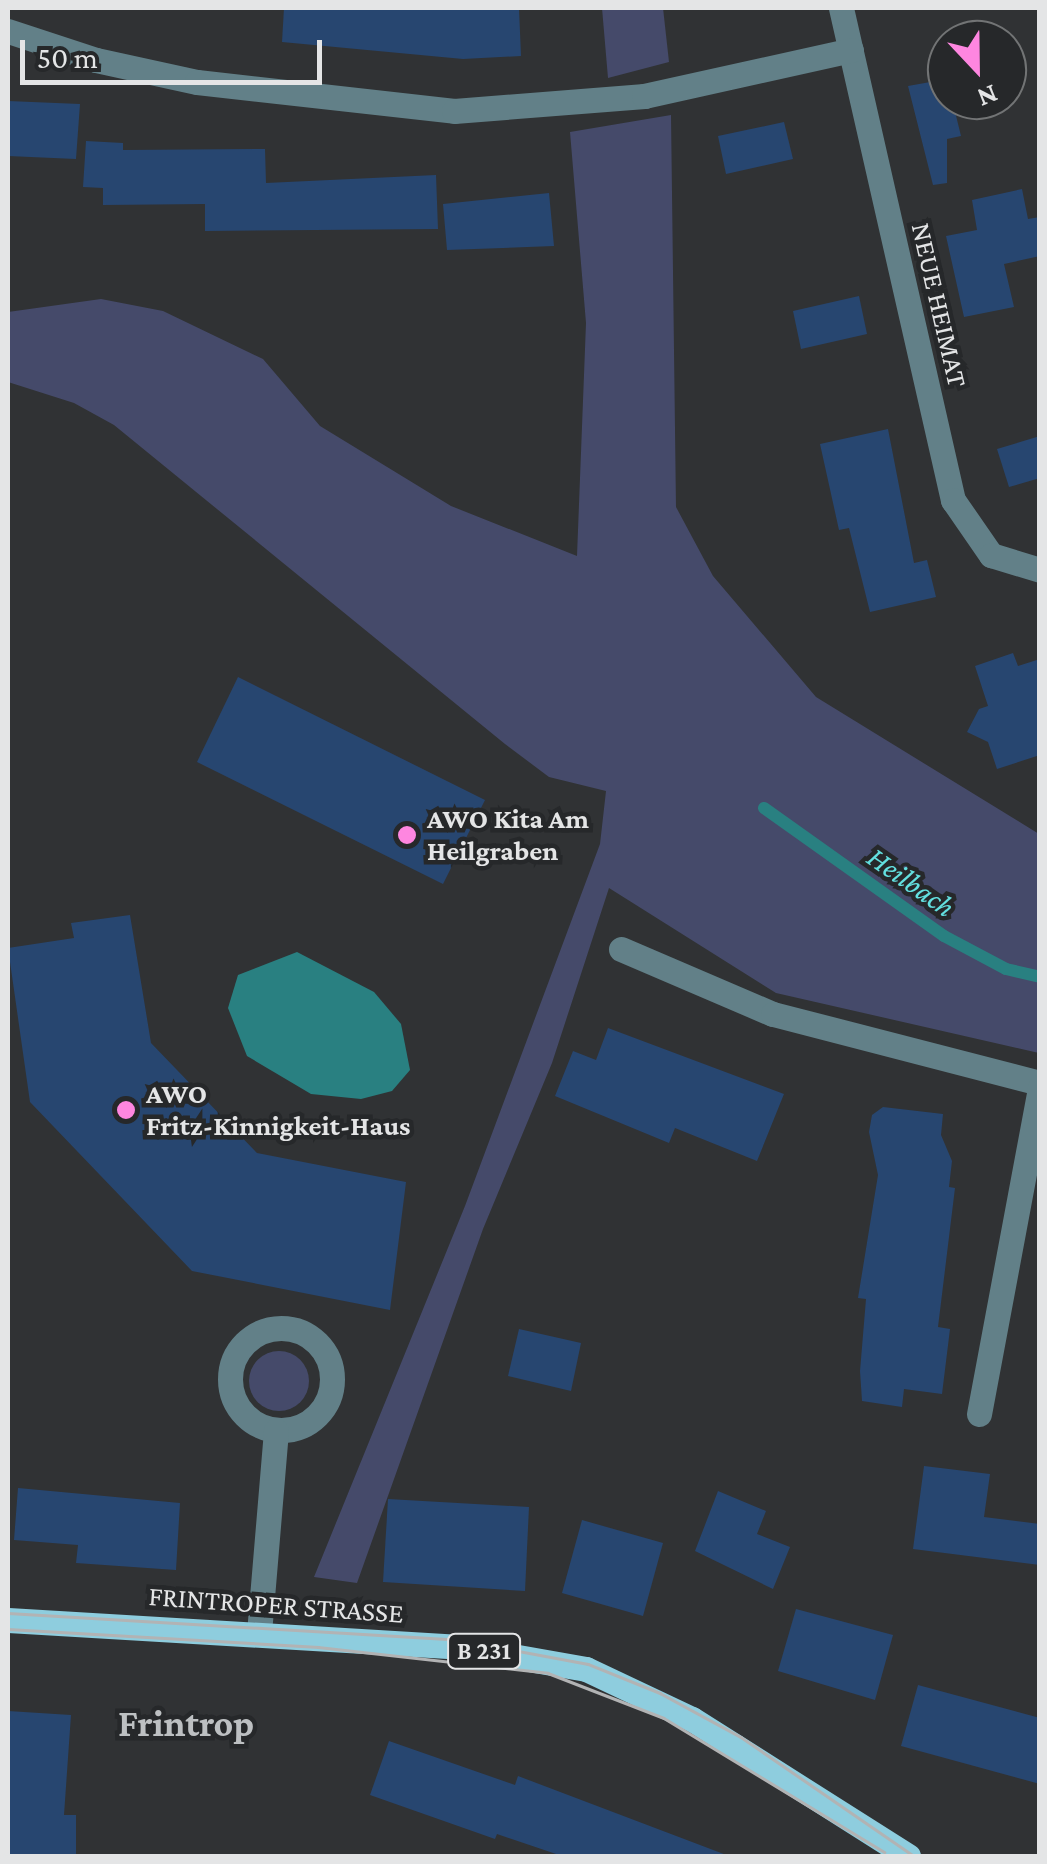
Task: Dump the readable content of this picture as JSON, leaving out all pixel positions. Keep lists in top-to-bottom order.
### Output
{
  "streets": {
    "main road": ["FRINTROPER STRASSE", "B 231"],
    "street": ["NEUE HEIMAT"]
  },
  "districts": ["Frintrop"],
  "water": ["Heilbach"],
  "places": ["AWO Kita Am Heilgraben", "AWO Fritz-Kinnigkeit-Haus"],
  "scale_bar": "50 m",
  "north": "bottom"
}
